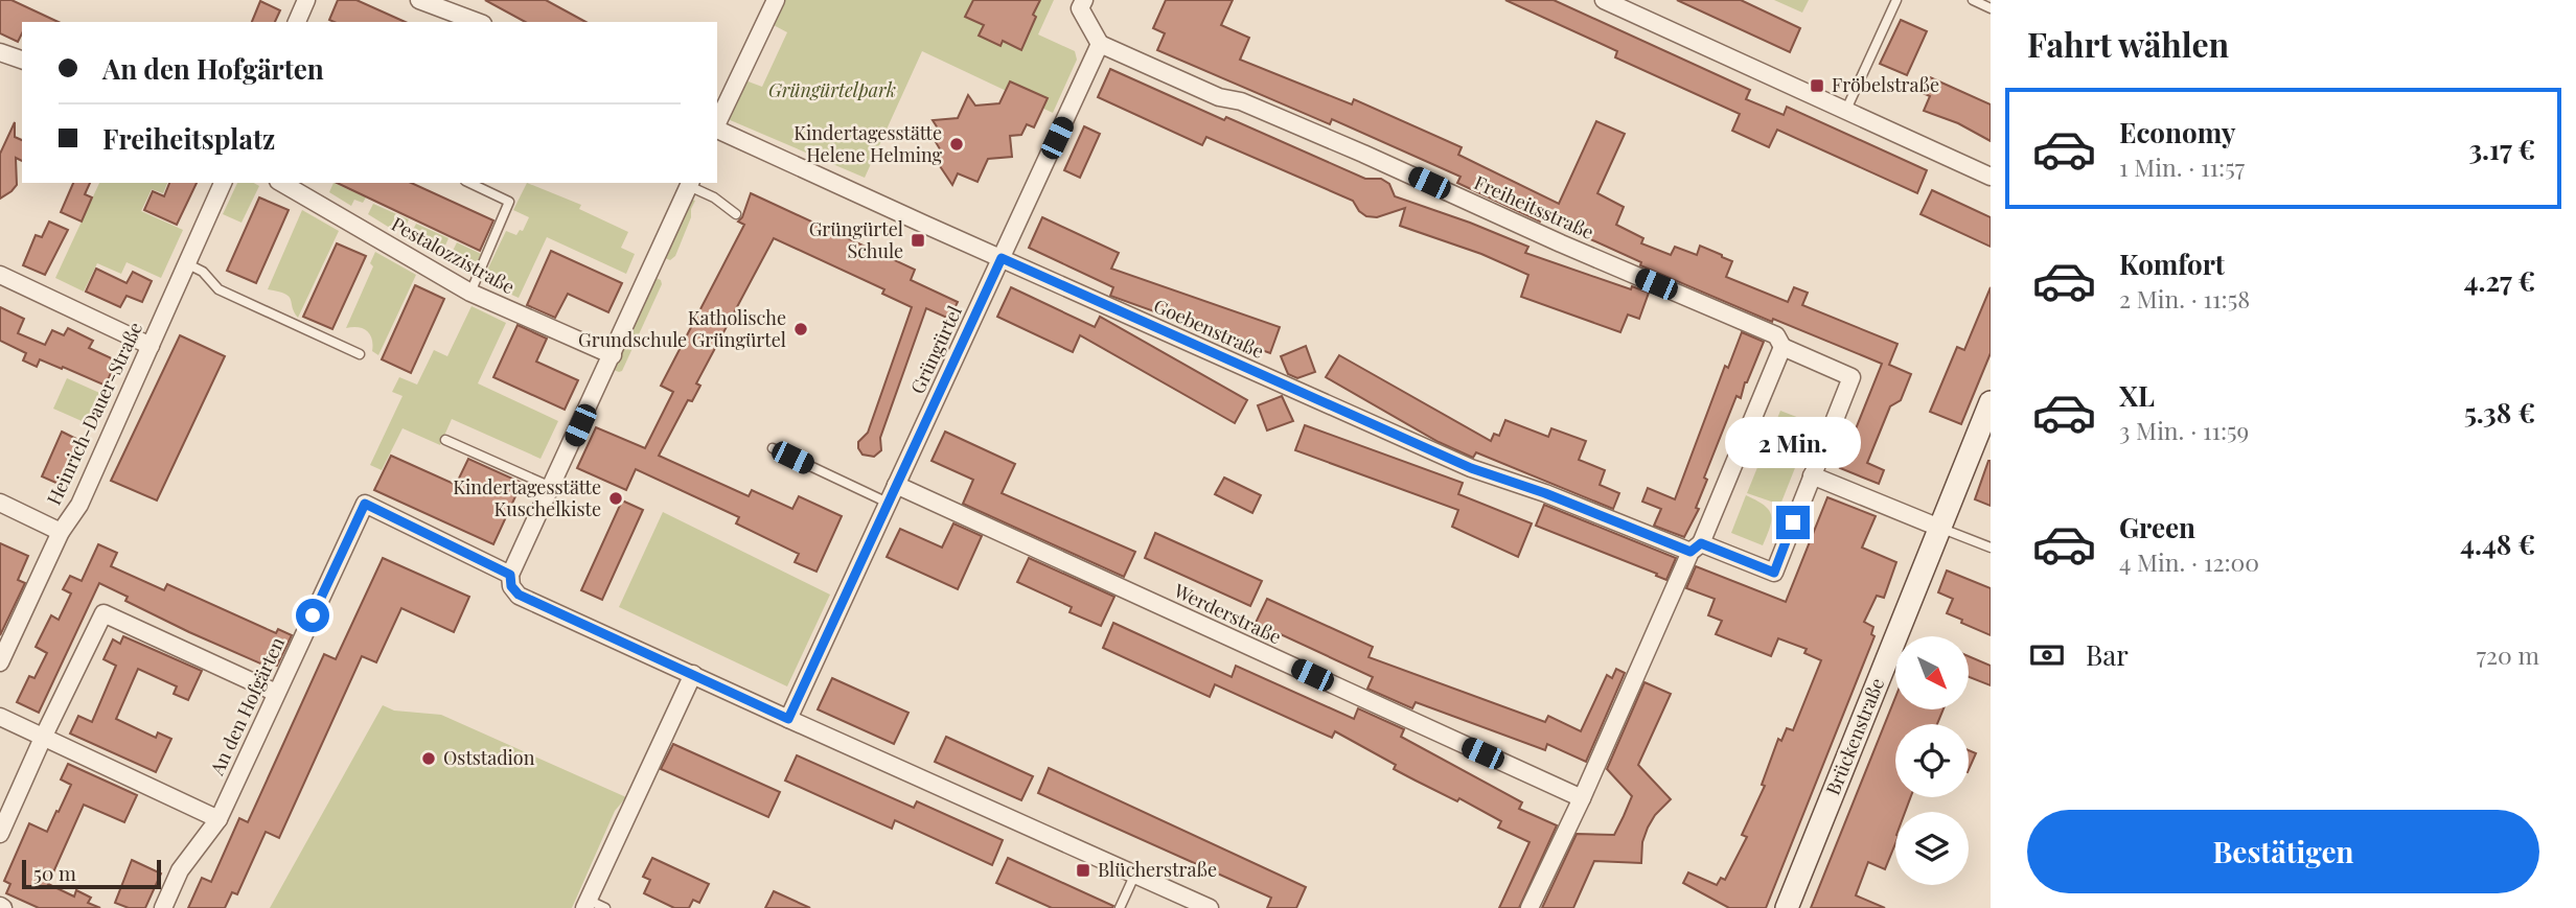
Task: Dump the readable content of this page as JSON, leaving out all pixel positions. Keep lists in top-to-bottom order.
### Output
{
  "streets": {
    "street": [
      "Freiheitsstraße",
      "Pestalozzistraße",
      "Goebenstraße",
      "Grüngürtel",
      "Heinrich-Dauer-Straße",
      "Werderstraße",
      "An den Hofgärten",
      "Brückenstraße"
    ]
  },
  "crossings": [
    ["Freiheitsstraße", "Goebenstraße"],
    ["Freiheitsstraße", "Grüngürtel"],
    ["Goebenstraße", "Grüngürtel"],
    ["Grüngürtel", "Werderstraße"]
  ],
  "parks": ["Grüngürtelpark"],
  "places": {
    "transit": ["Fröbelstraße", "Grüngürtel Schule", "Blücherstraße"],
    "other": [
      "Kindertagesstätte Helene Helming",
      "Katholische Grundschule Grüngürtel",
      "Kindertagesstätte Kuschelkiste",
      "Oststadion"
    ]
  },
  "scale_bar": "50 m",
  "north": "bottom right",
  "page": {
    "heading": "Fahrt wählen",
    "banner": ["An den Hofgärten", "Freiheitsplatz"],
    "list": [
      {
        "name": "Economy",
        "note": "1 Min. · 11:57",
        "value": "3.17 €"
      },
      {
        "name": "Komfort",
        "note": "2 Min. · 11:58",
        "value": "4.27 €"
      },
      {
        "name": "XL",
        "note": "3 Min. · 11:59",
        "value": "5.38 €"
      },
      {
        "name": "Green",
        "note": "4 Min. · 12:00",
        "value": "4.48 €"
      }
    ],
    "bubble": "2 Min.",
    "pay": ["Bar", "720 m"],
    "buttons": "Bestätigen",
    "scale": "50 m"
  }
}
